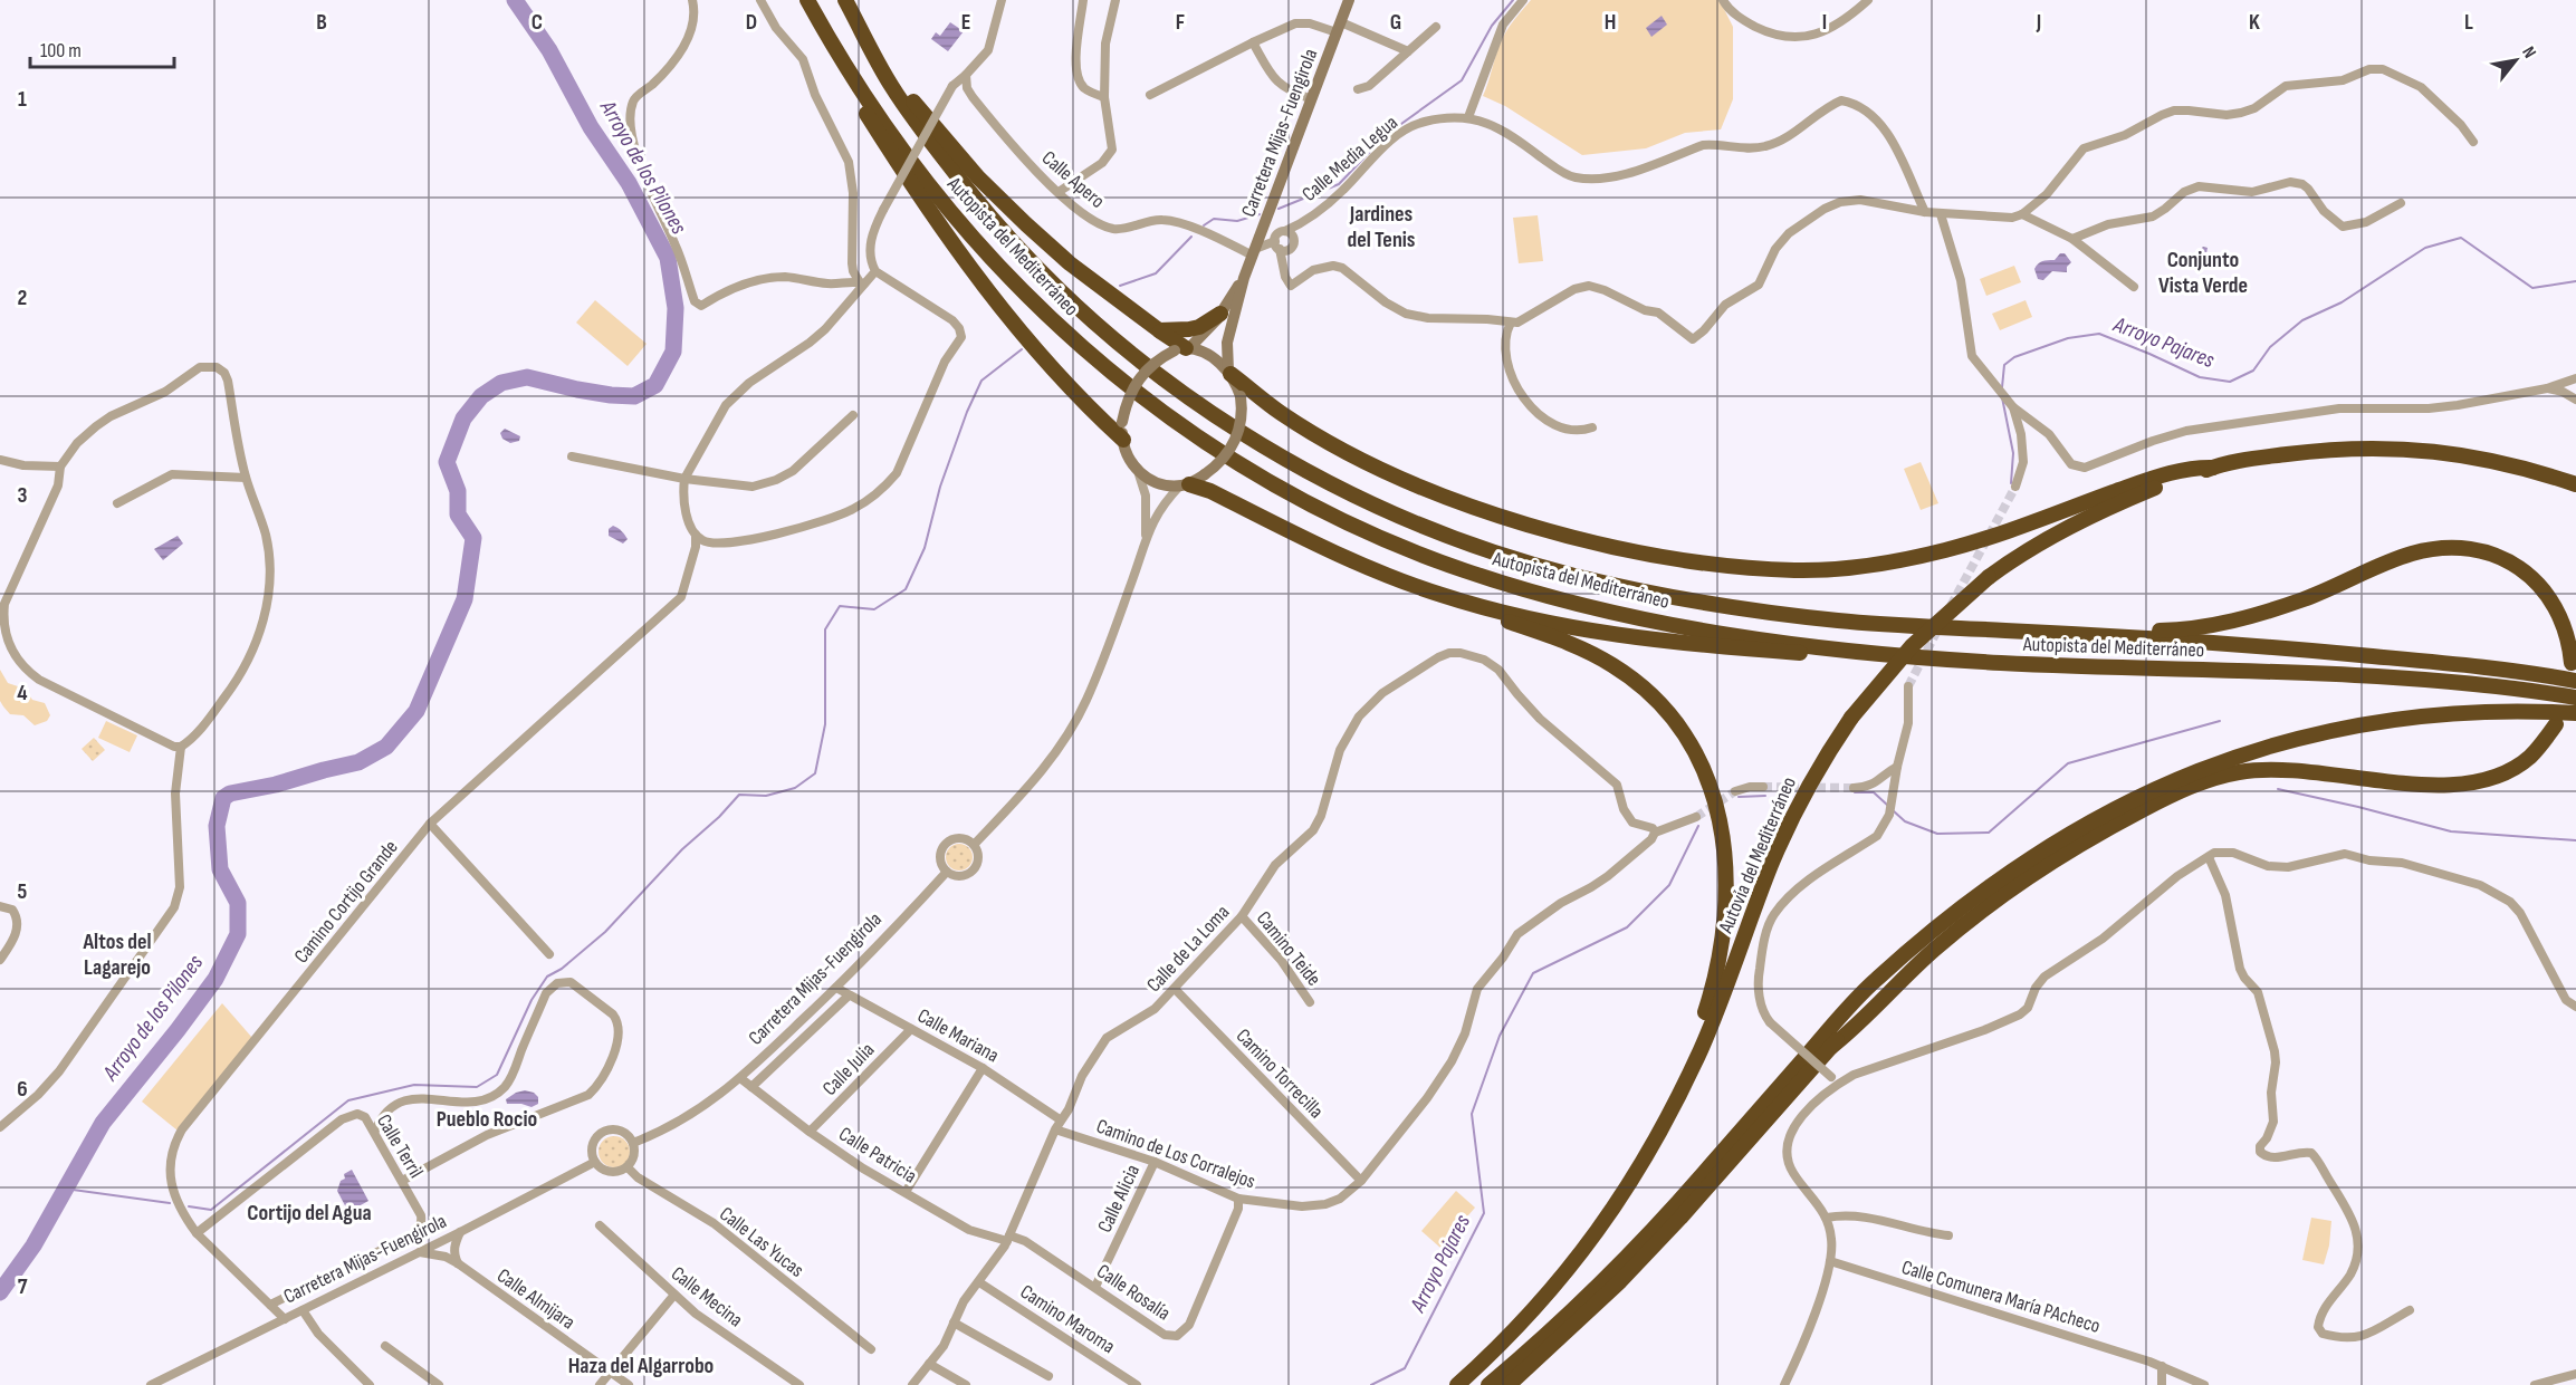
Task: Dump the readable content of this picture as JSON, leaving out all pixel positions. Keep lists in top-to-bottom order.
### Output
{
  "streets": {
    "highway": ["Autopista del Mediterráneo", "Autovía del Mediterráneo"],
    "main road": ["Carretera Mijas-Fuengirola"],
    "street": [
      "Calle Media Legua",
      "Calle Apero",
      "Camino Cortijo Grande",
      "Calle de La Loma",
      "Camino Teide",
      "Calle Mariana",
      "Calle Julia",
      "Camino Torrecilla",
      "Calle Terril",
      "Camino de Los Corralejos",
      "Calle Patricia",
      "Calle Alicia",
      "Calle Las Yucas",
      "Calle Rosalía",
      "Calle Mecina",
      "Calle Comunera María PAcheco",
      "Calle Almijara",
      "Camino Maroma"
    ]
  },
  "crossings": [
    ["Carretera Mijas-Fuengirola", "Calle Apero"],
    ["Carretera Mijas-Fuengirola", "Camino Cortijo Grande"],
    ["Carretera Mijas-Fuengirola", "Calle Mariana"],
    ["Carretera Mijas-Fuengirola", "Calle Patricia"],
    ["Carretera Mijas-Fuengirola", "Calle Las Yucas"],
    ["Carretera Mijas-Fuengirola", "Calle Almijara"],
    ["Camino Cortijo Grande", "Calle Terril"],
    ["Calle de La Loma", "Camino Teide"],
    ["Calle de La Loma", "Calle Mariana"],
    ["Calle de La Loma", "Camino Torrecilla"],
    ["Calle de La Loma", "Camino de Los Corralejos"],
    ["Calle de La Loma", "Calle Patricia"],
    ["Calle de La Loma", "Calle Rosalía"],
    ["Calle de La Loma", "Camino Maroma"],
    ["Calle Mariana", "Calle Julia"],
    ["Calle Julia", "Calle Patricia"],
    ["Camino Torrecilla", "Camino de Los Corralejos"],
    ["Camino de Los Corralejos", "Calle Alicia"],
    ["Camino de Los Corralejos", "Calle Rosalía"],
    ["Calle Patricia", "Calle Rosalía"],
    ["Calle Alicia", "Calle Rosalía"]
  ],
  "districts": [
    "Jardines del Tenis",
    "Conjunto Vista Verde",
    "Altos del Lagarejo",
    "Pueblo Rocio",
    "Cortijo del Agua",
    "Haza del Algarrobo"
  ],
  "water": ["Arroyo de los Pilones", "Arroyo Pajares"],
  "scale_bar": "100 m",
  "north": "top right",
  "grid": {
    "columns": [
      "B",
      "C",
      "D",
      "E",
      "F",
      "G",
      "H",
      "I",
      "J",
      "K",
      "L"
    ],
    "rows": [
      "1",
      "2",
      "3",
      "4",
      "5",
      "6",
      "7"
    ]
  }
}
